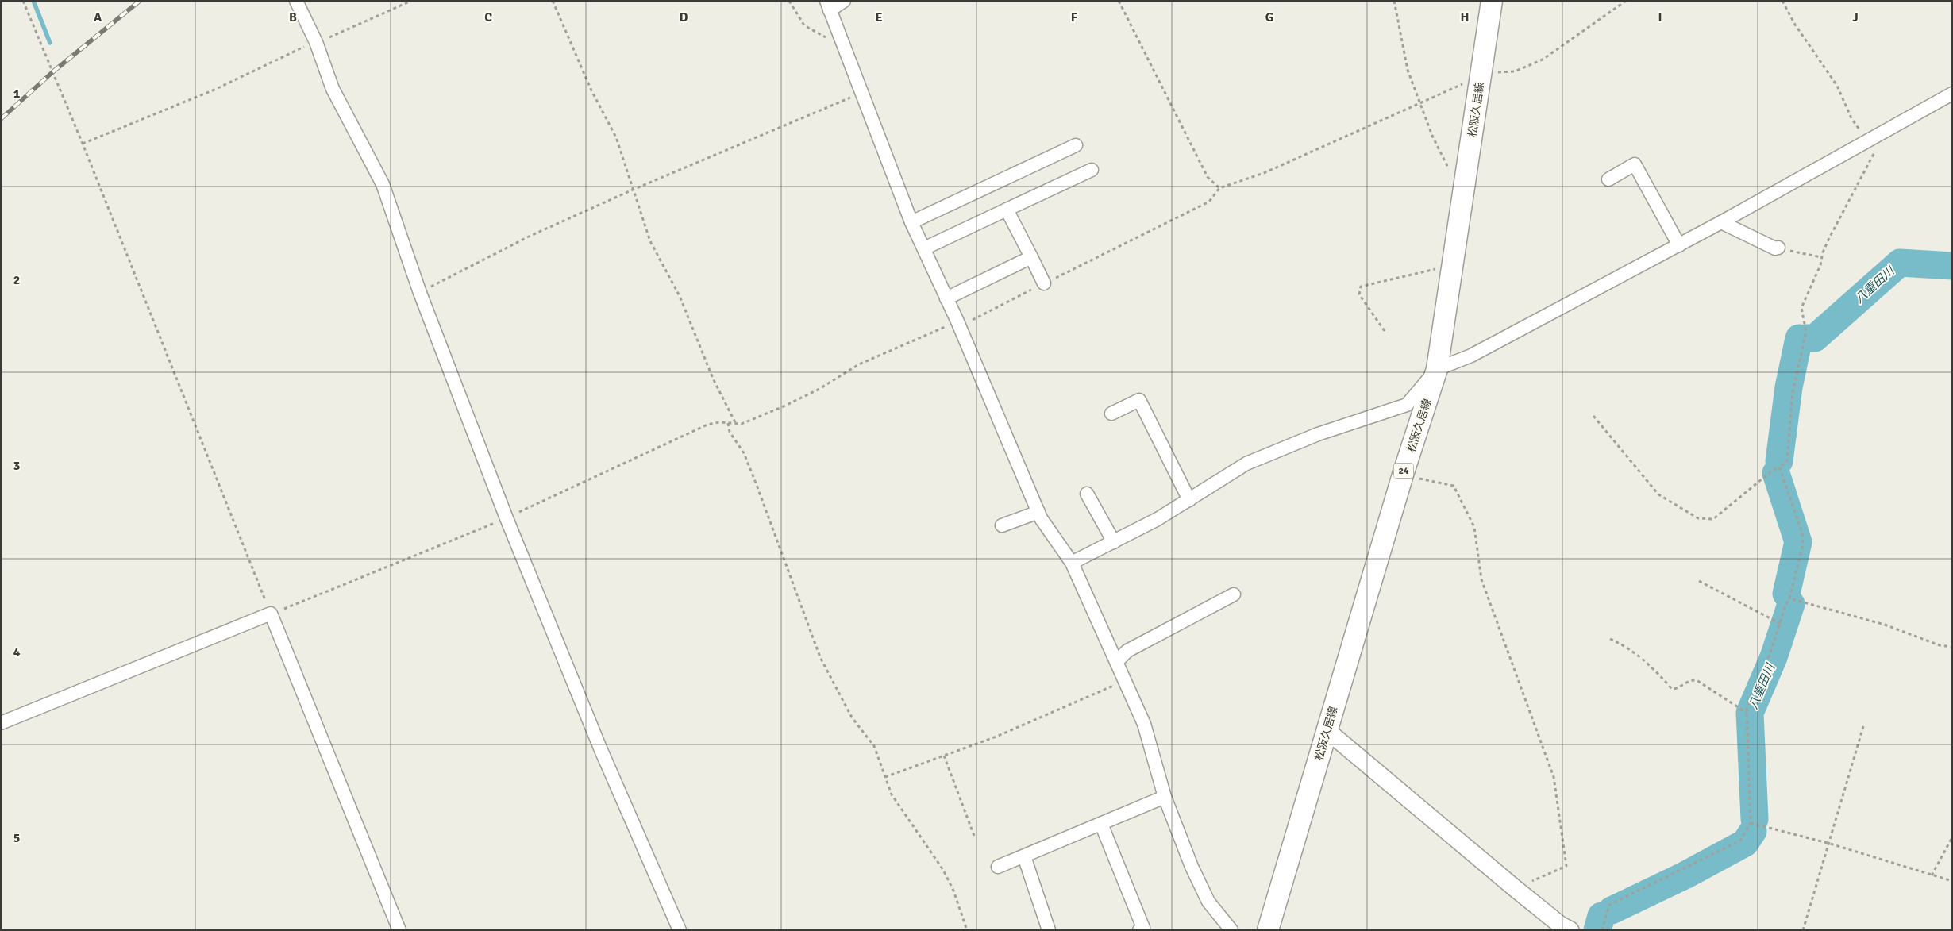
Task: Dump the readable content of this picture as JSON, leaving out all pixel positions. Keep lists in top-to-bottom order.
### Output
{
  "streets": {
    "main road": ["松阪久居線", "24"]
  },
  "water": ["八重田川"],
  "grid": {
    "columns": [
      "A",
      "B",
      "C",
      "D",
      "E",
      "F",
      "G",
      "H",
      "I",
      "J"
    ],
    "rows": [
      "1",
      "2",
      "3",
      "4",
      "5"
    ]
  }
}
